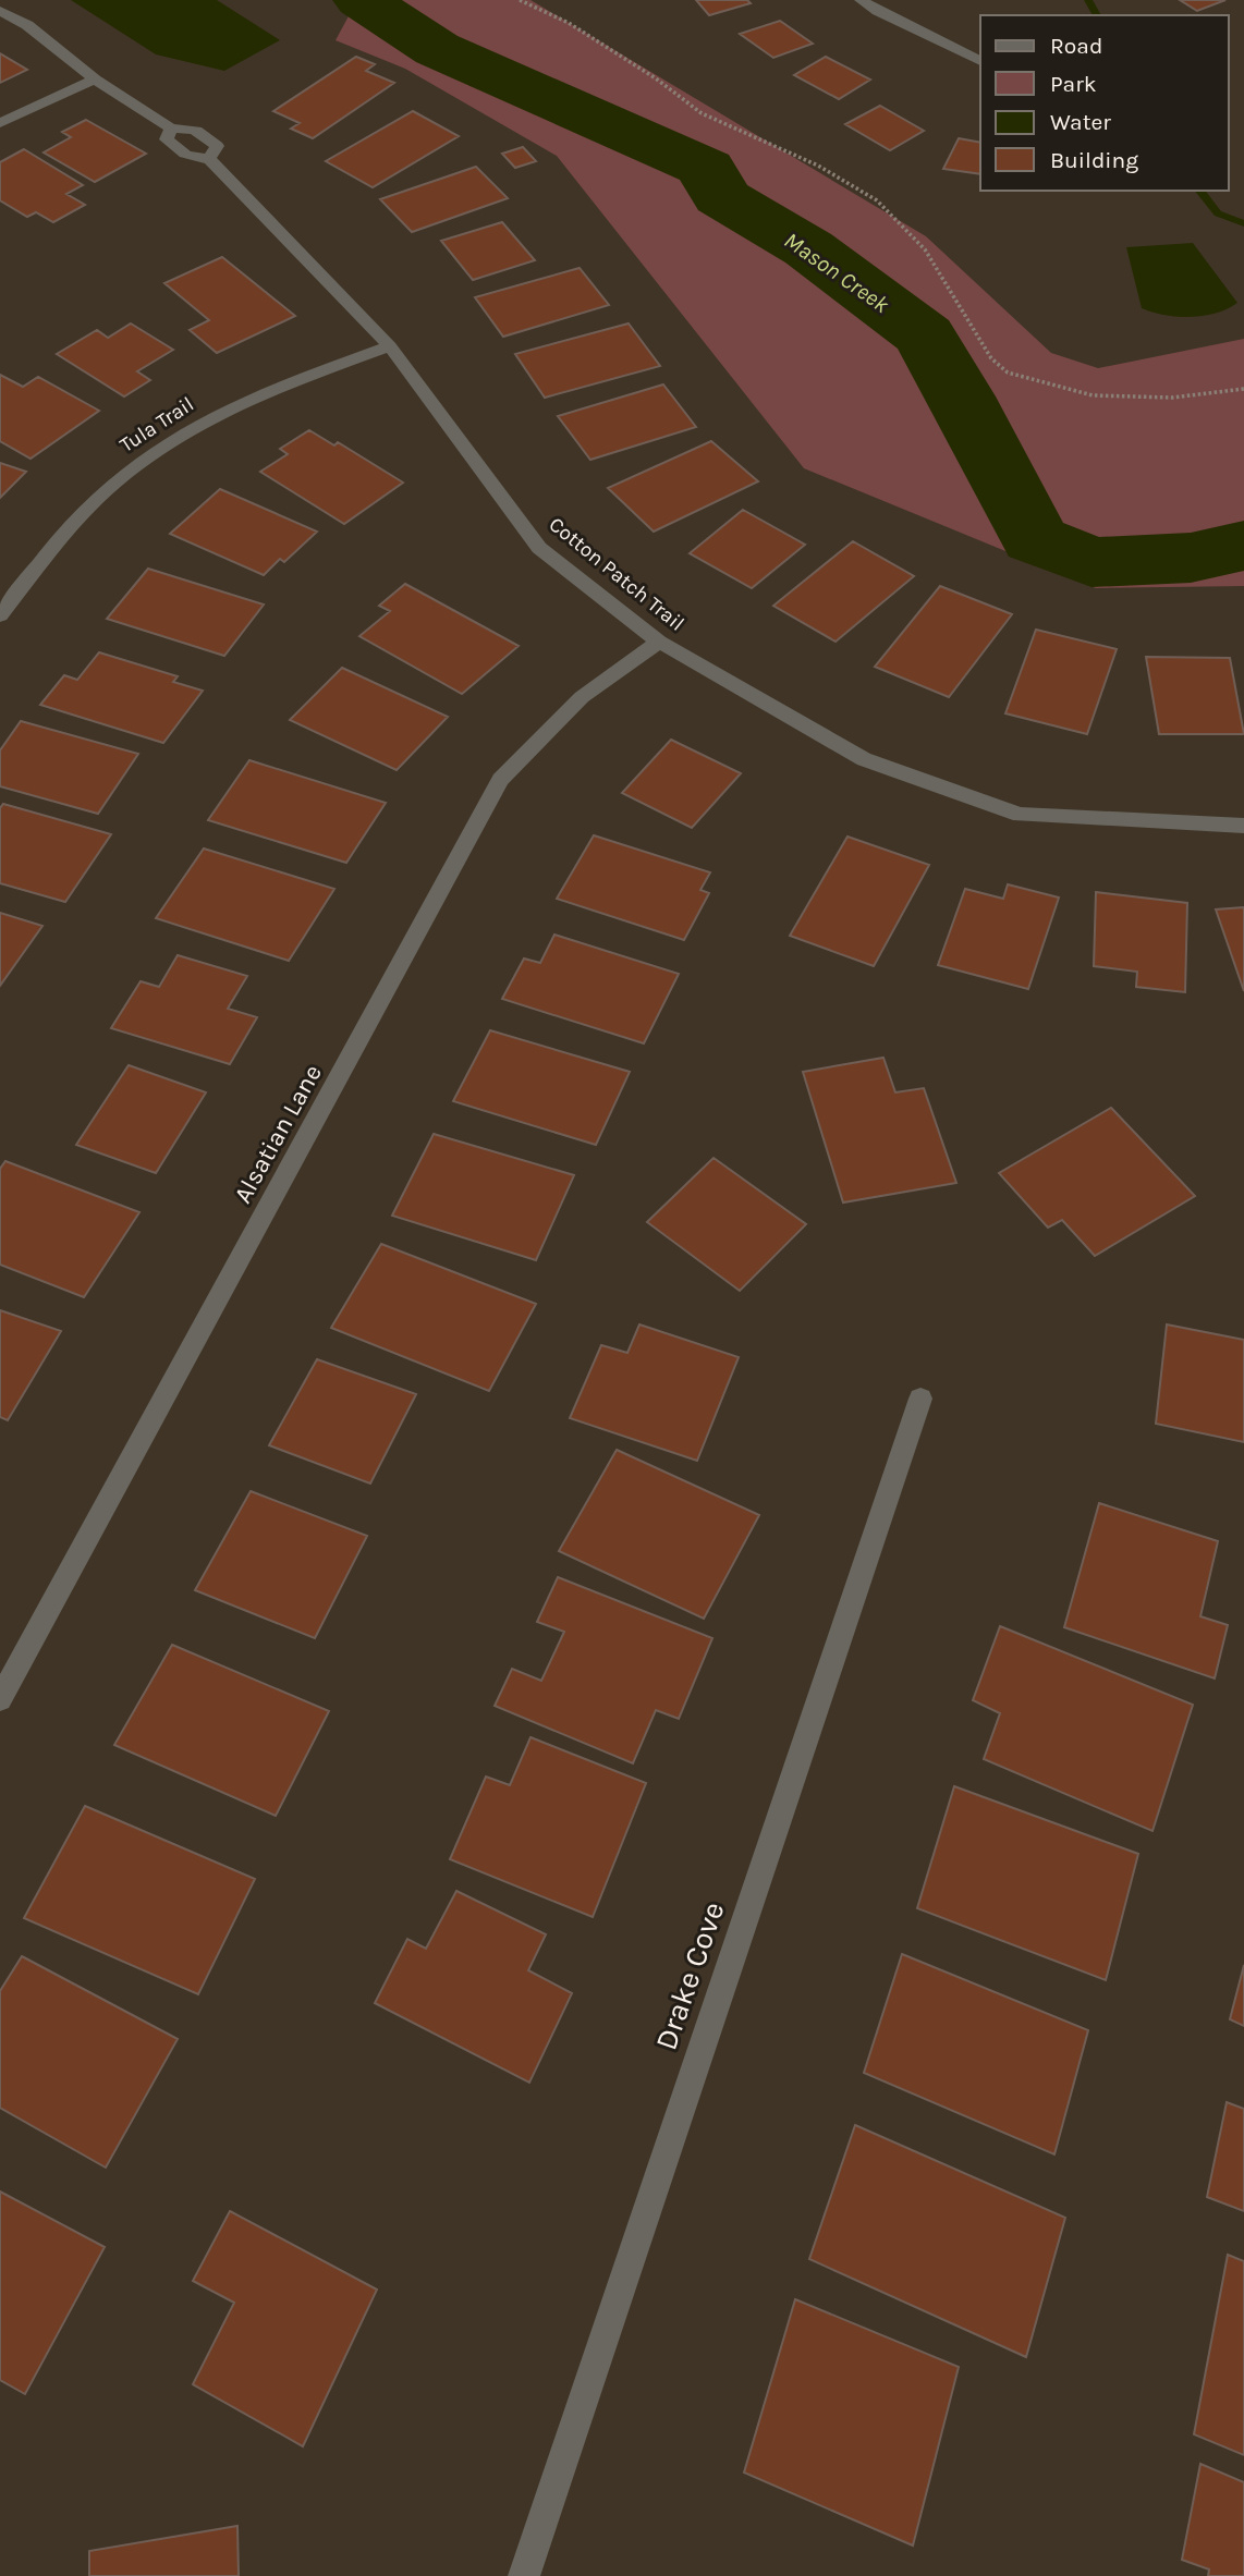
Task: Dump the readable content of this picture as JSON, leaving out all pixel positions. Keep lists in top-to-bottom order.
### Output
{
  "streets": {
    "street": [
      "Tula Trail",
      "Cotton Patch Trail",
      "Alsatian Lane",
      "Drake Cove"
    ]
  },
  "crossings": [
    ["Tula Trail", "Cotton Patch Trail"],
    ["Cotton Patch Trail", "Alsatian Lane"]
  ],
  "water": ["Mason Creek"],
  "legend": [
    "Road",
    "Park",
    "Water",
    "Building"
  ]
}
